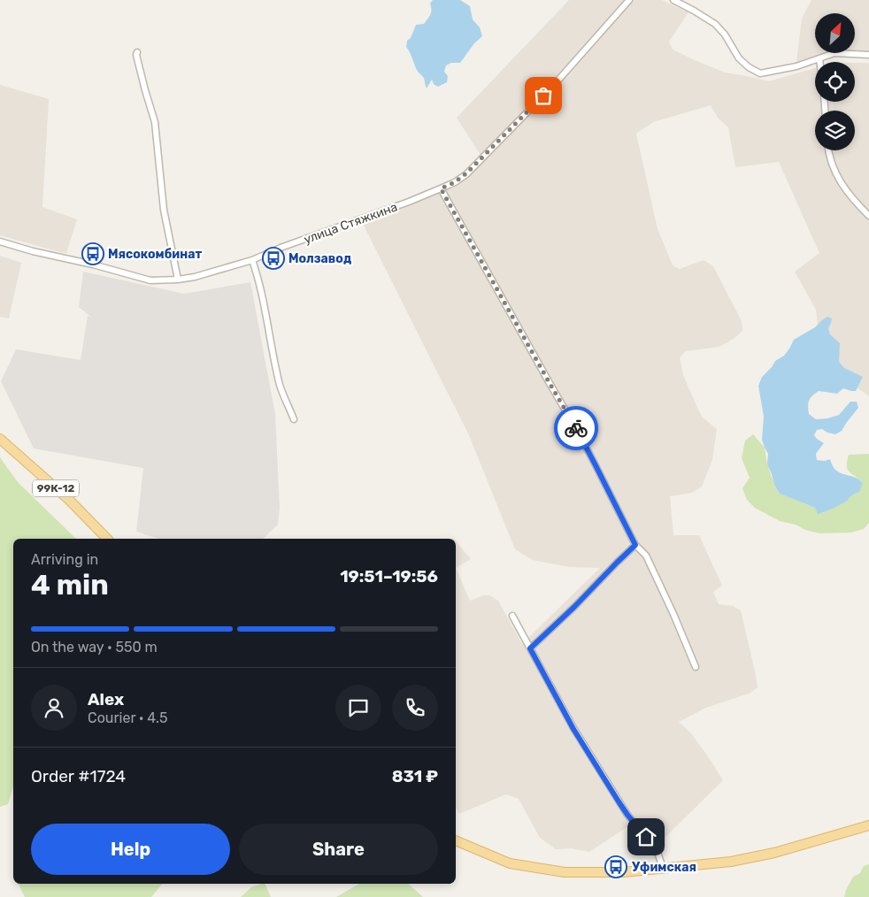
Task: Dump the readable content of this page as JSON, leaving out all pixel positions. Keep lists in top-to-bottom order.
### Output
{
  "streets": {
    "main road": ["99К-12"],
    "street": ["улица Стяжкина"]
  },
  "places": {
    "bus stop": ["Мясокомбинат", "Молзавод", "Уфимская"]
  },
  "north": "top right",
  "page": {
    "heading": ["4 min", "Arriving in", "19:51–19:56"],
    "panel": [
      "Alex",
      "Courier · 4.5",
      "Order #1724",
      "831 ₽"
    ],
    "bar": "On the way · 550 m",
    "buttons": ["Help", "Share"]
  }
}
